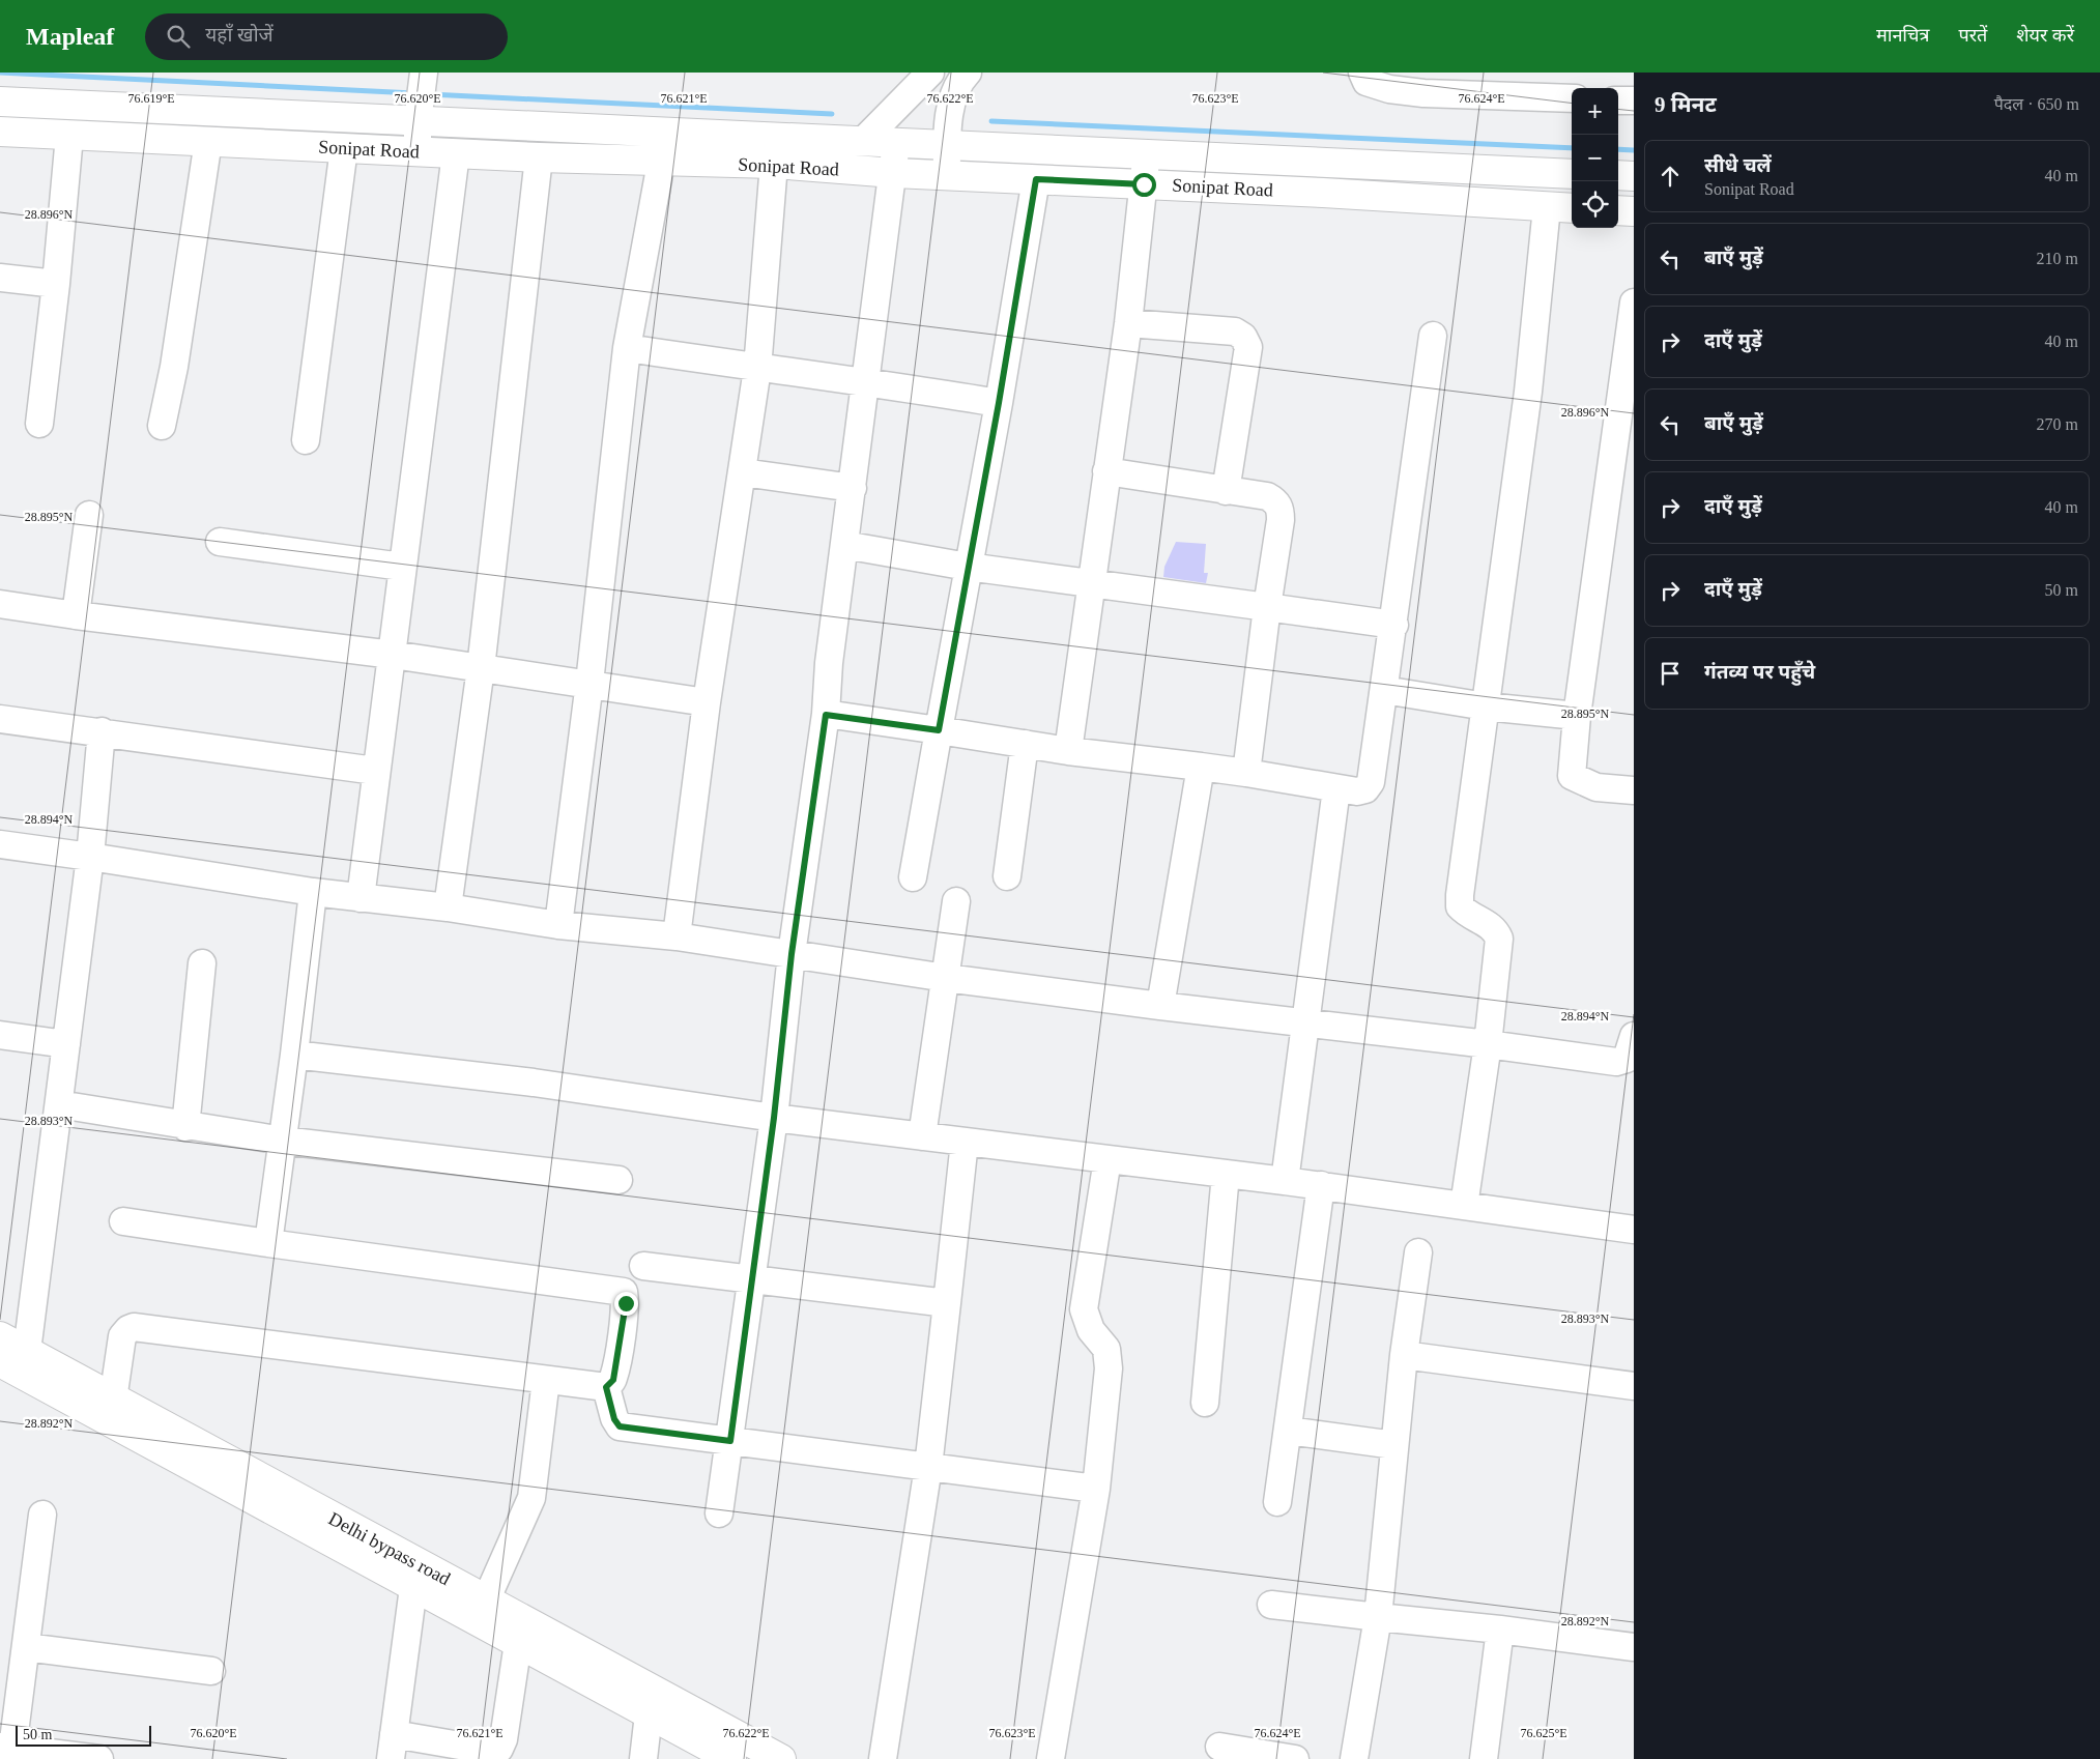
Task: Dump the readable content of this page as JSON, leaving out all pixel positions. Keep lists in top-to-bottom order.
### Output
{
  "streets": {
    "main road": ["Sonipat Road", "Delhi bypass road"]
  },
  "scale_bar": "50 m",
  "page": {
    "header": "Mapleaf",
    "search": "यहाँ खोजें",
    "nav": ["मानचित्र", "परतें", "शेयर करें"],
    "heading": ["9 मिनट", "पैदल · 650 m"],
    "map_buttons": ["+", "−"],
    "list": [
      ["सीधे चलें", "Sonipat Road", "40 m"],
      ["बाएँ मुड़ें", "210 m"],
      ["दाएँ मुड़ें", "40 m"],
      ["बाएँ मुड़ें", "270 m"],
      ["दाएँ मुड़ें", "40 m"],
      ["दाएँ मुड़ें", "50 m"],
      "गंतव्य पर पहुँचे"
    ],
    "scale": "50 m"
  },
  "coordinates": [
    "76.619°E",
    "76.620°E",
    "76.621°E",
    "76.622°E",
    "76.623°E",
    "76.624°E",
    "28.896°N",
    "28.895°N",
    "28.894°N",
    "28.893°N",
    "28.892°N",
    "76.625°E"
  ]
}
